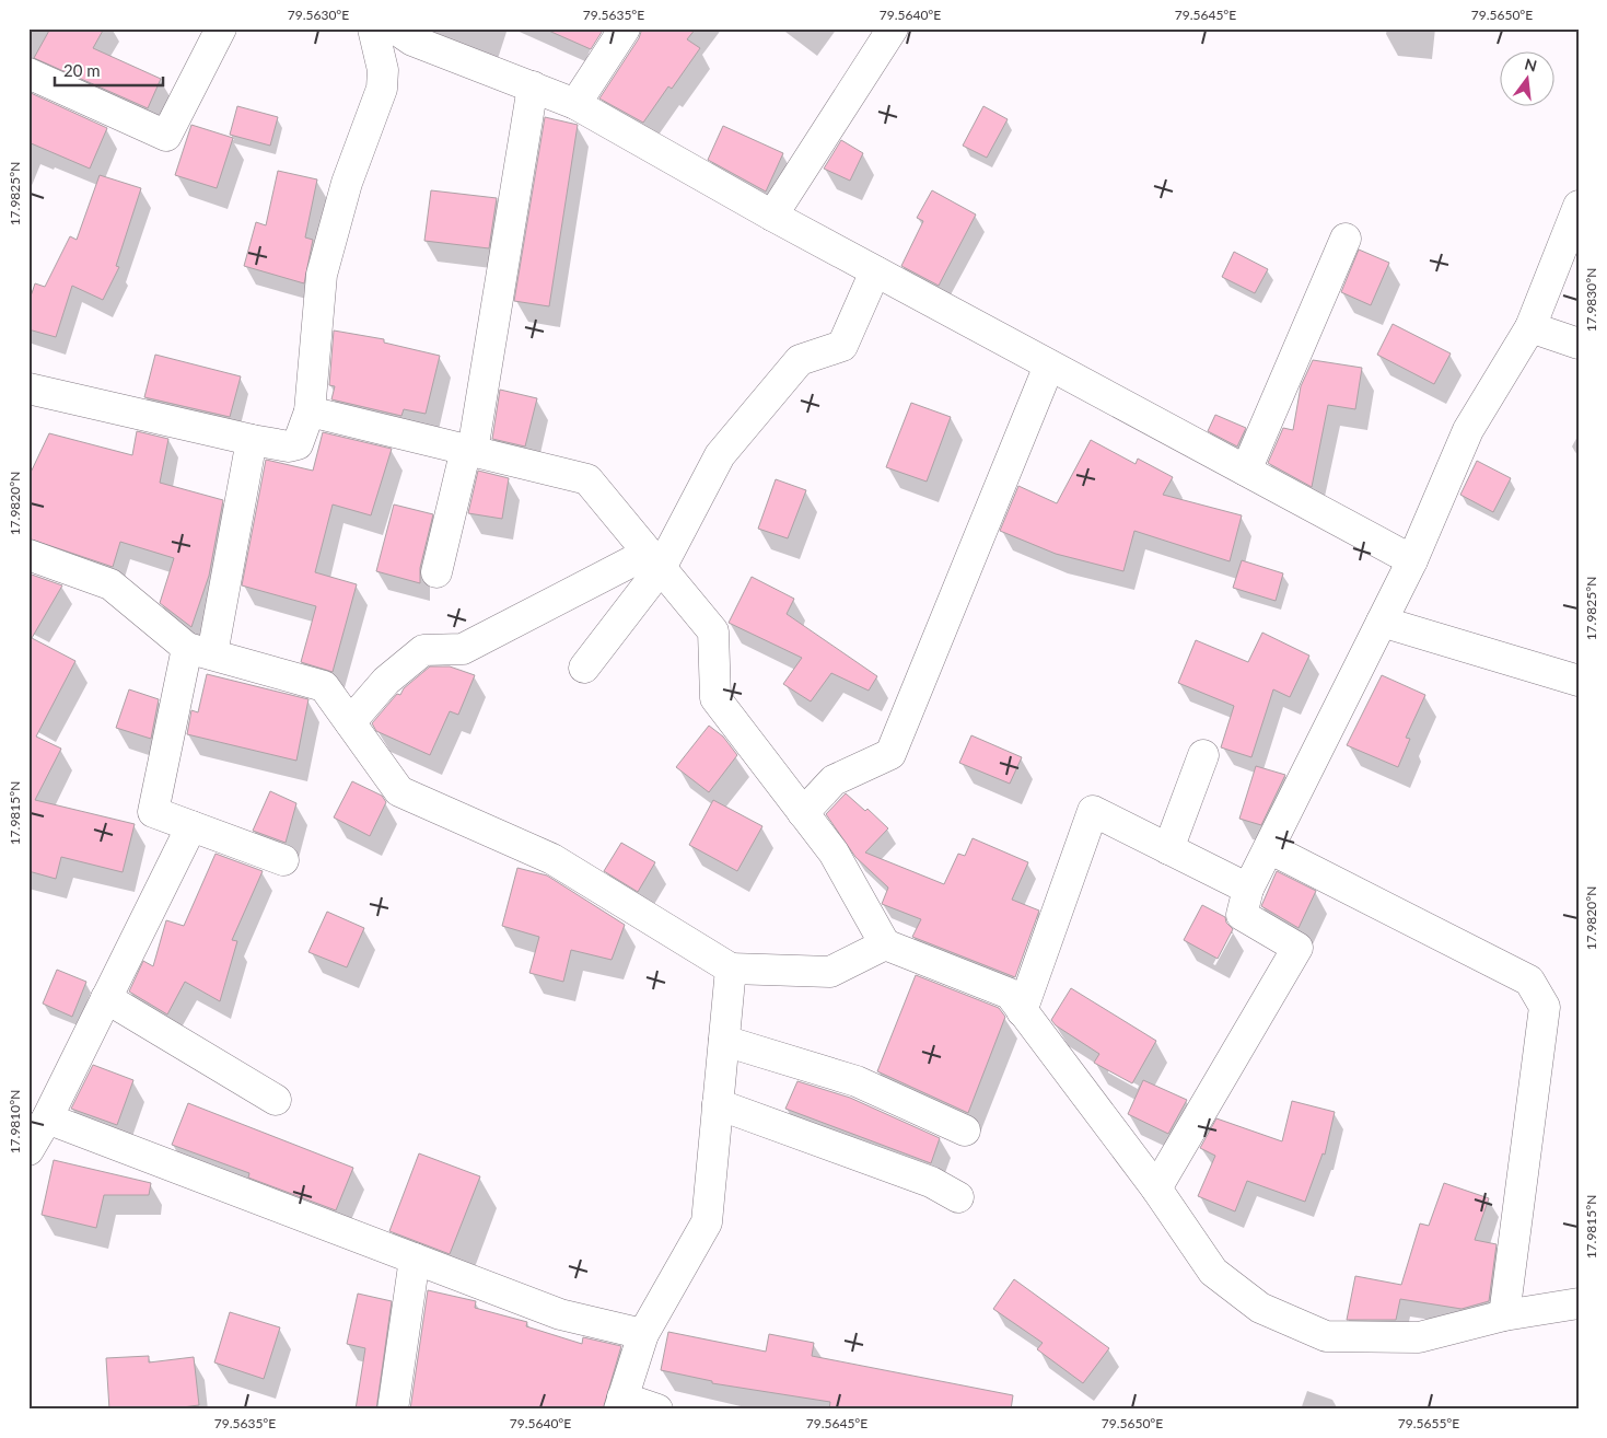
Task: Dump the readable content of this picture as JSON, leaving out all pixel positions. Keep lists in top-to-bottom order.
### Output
{
  "scale_bar": "20 m",
  "north": "top",
  "coordinates": [
    "79.5630°E",
    "79.5635°E",
    "79.5640°E",
    "79.5645°E",
    "79.5650°E",
    "17.9825°N",
    "17.9830°N",
    "17.9820°N",
    "17.9815°N",
    "17.9810°N",
    "79.5655°E"
  ]
}
